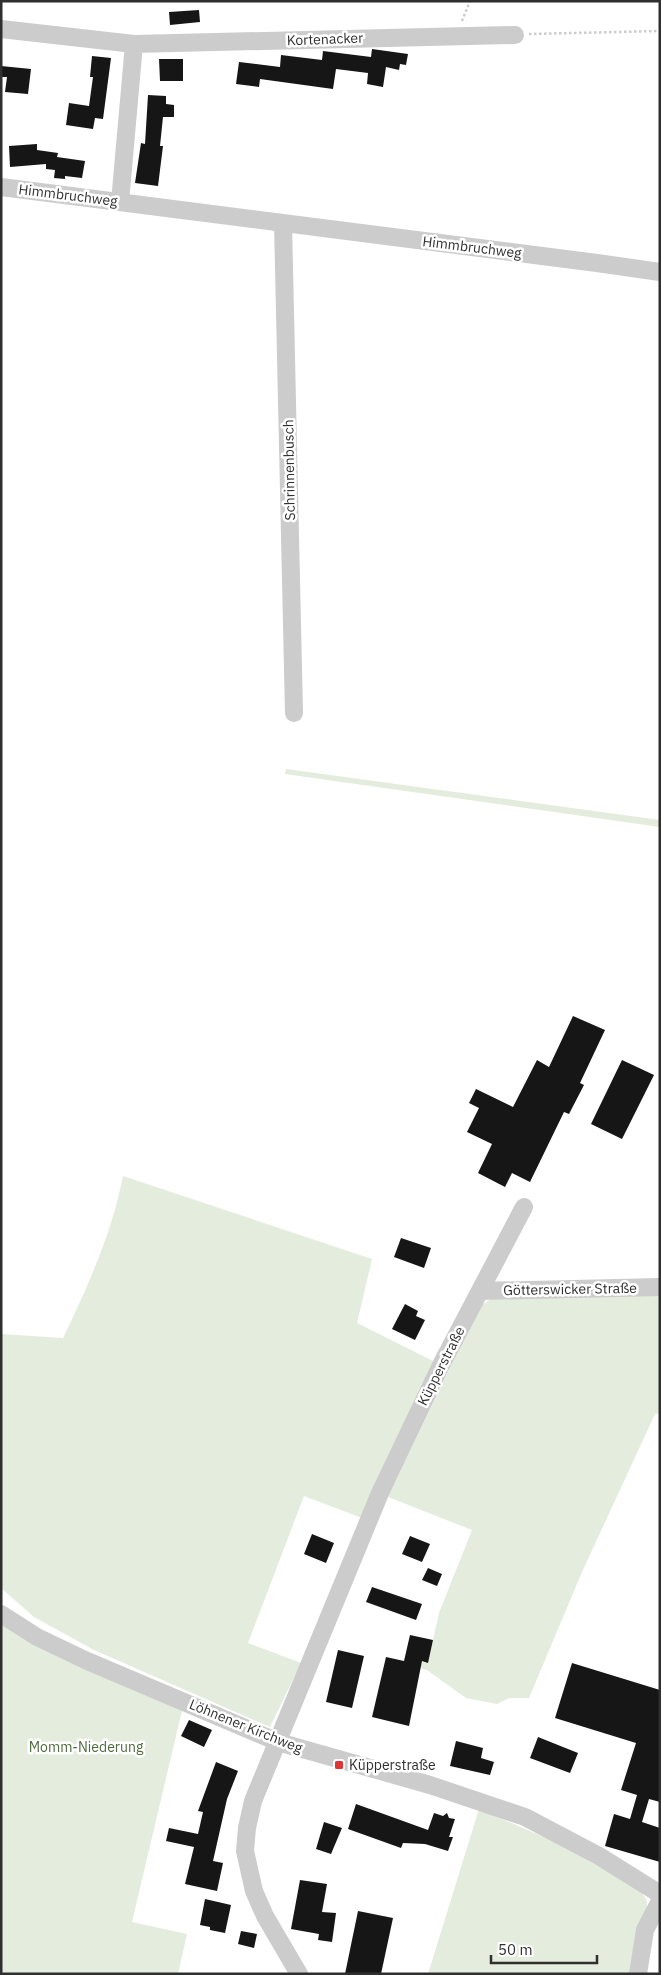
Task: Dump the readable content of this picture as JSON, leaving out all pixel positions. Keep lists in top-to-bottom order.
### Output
{
  "streets": {
    "street": [
      "Kortenacker",
      "Himmbruchweg",
      "Schrinnenbusch",
      "Götterswicker Straße",
      "Küpperstraße",
      "Löhnener Kirchweg"
    ]
  },
  "crossings": [
    ["Himmbruchweg", "Schrinnenbusch"],
    ["Götterswicker Straße", "Küpperstraße"],
    ["Küpperstraße", "Löhnener Kirchweg"]
  ],
  "parks": ["Momm-Niederung"],
  "places": {
    "transit": ["Küpperstraße"]
  },
  "scale_bar": "50 m"
}
